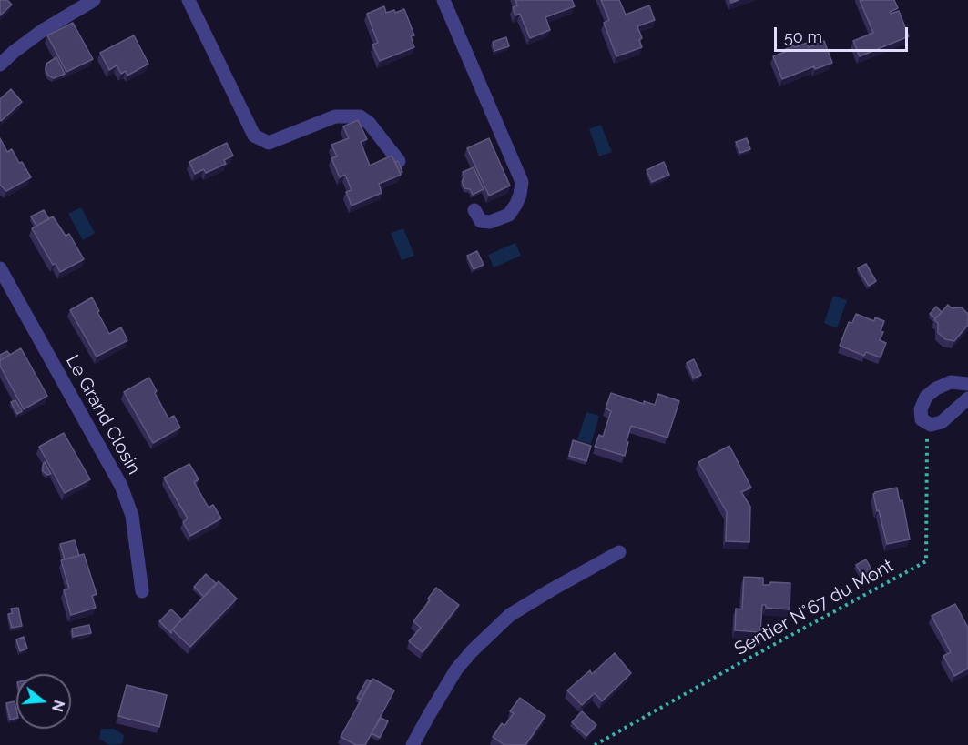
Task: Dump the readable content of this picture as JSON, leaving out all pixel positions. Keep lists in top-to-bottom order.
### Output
{
  "streets": {
    "street": ["Le Grand Closin"],
    "path": ["Sentier N°67 du Mont"]
  },
  "scale_bar": "50 m",
  "north": "right"
}
